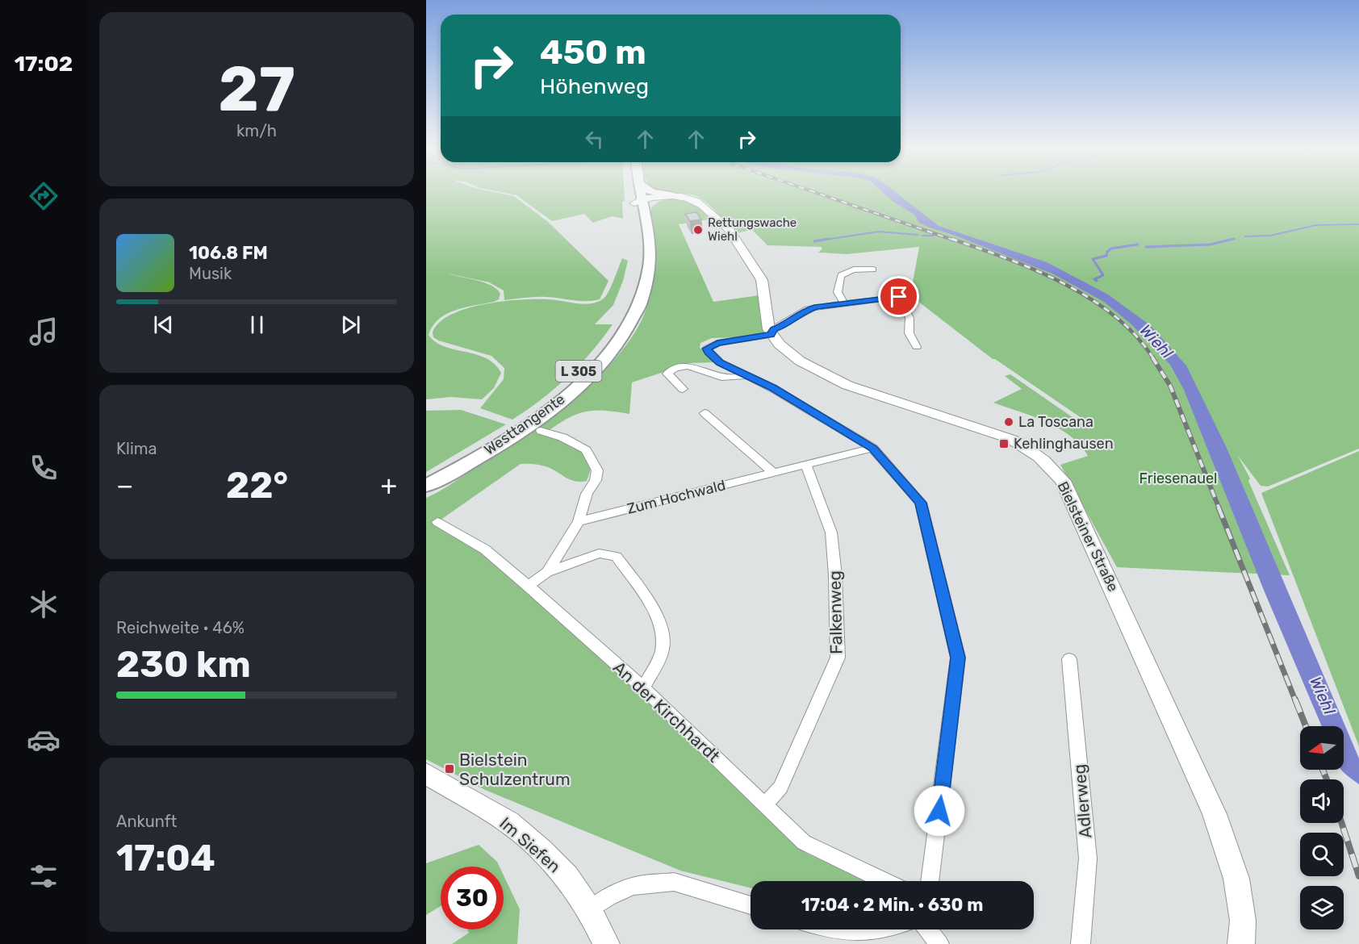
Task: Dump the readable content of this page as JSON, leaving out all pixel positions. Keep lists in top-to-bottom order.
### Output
{
  "streets": {
    "main road": [
      "L 305",
      "Westtangente",
      "Bielsteiner Straße",
      "Im Siefen"
    ],
    "street": [
      "Zum Hochwald",
      "Falkenweg",
      "An der Kirchhardt",
      "Adlerweg"
    ]
  },
  "crossings": [
    ["Zum Hochwald", "Falkenweg"],
    ["Falkenweg", "An der Kirchhardt"]
  ],
  "water": ["Wiehl"],
  "parks": ["Friesenauel"],
  "places": {
    "other": ["Rettungswache Wiehl", "La Toscana"],
    "transit": ["Kehlinghausen", "Bielstein Schulzentrum"]
  },
  "north": "left",
  "page": {
    "tabs": "17:02",
    "tile": [
      ["27", "km/h"],
      "Klima",
      ["Reichweite · 46%", "230 km"],
      ["Ankunft", "17:04"]
    ],
    "turn": ["450 m", "Höhenweg"],
    "song": ["106.8 FM", "Musik"],
    "heat": ["−", "22°", "+"],
    "limit": "30",
    "trip": "17:04 · 2 Min. · 630 m"
  }
}
